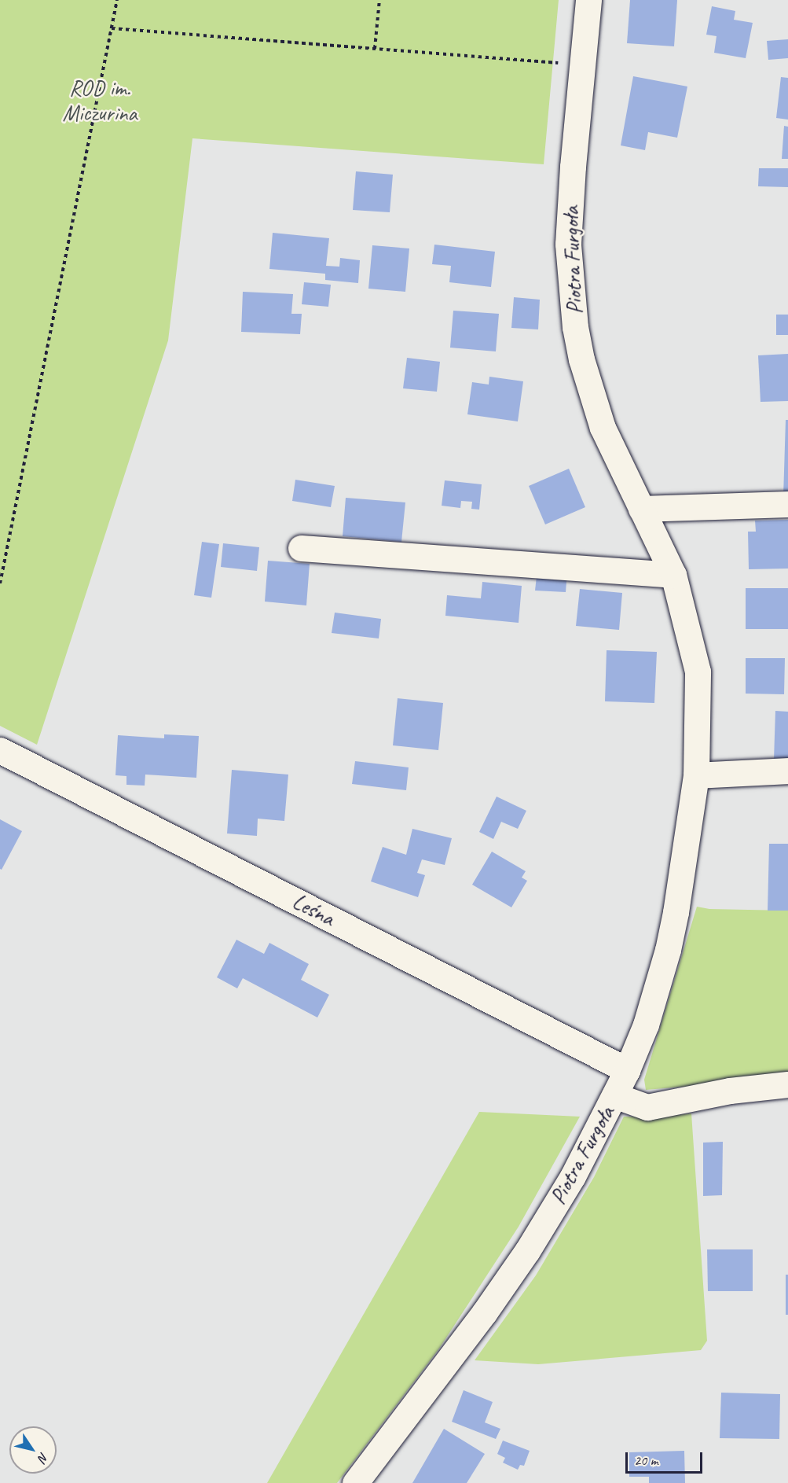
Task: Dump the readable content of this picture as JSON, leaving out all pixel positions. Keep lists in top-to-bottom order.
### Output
{
  "streets": {
    "street": ["Piotra Furgoła", "Leśna"]
  },
  "crossings": [
    ["Piotra Furgoła", "Leśna"]
  ],
  "parks": ["ROD im. Miczurina"],
  "scale_bar": "20 m",
  "north": "bottom right"
}
